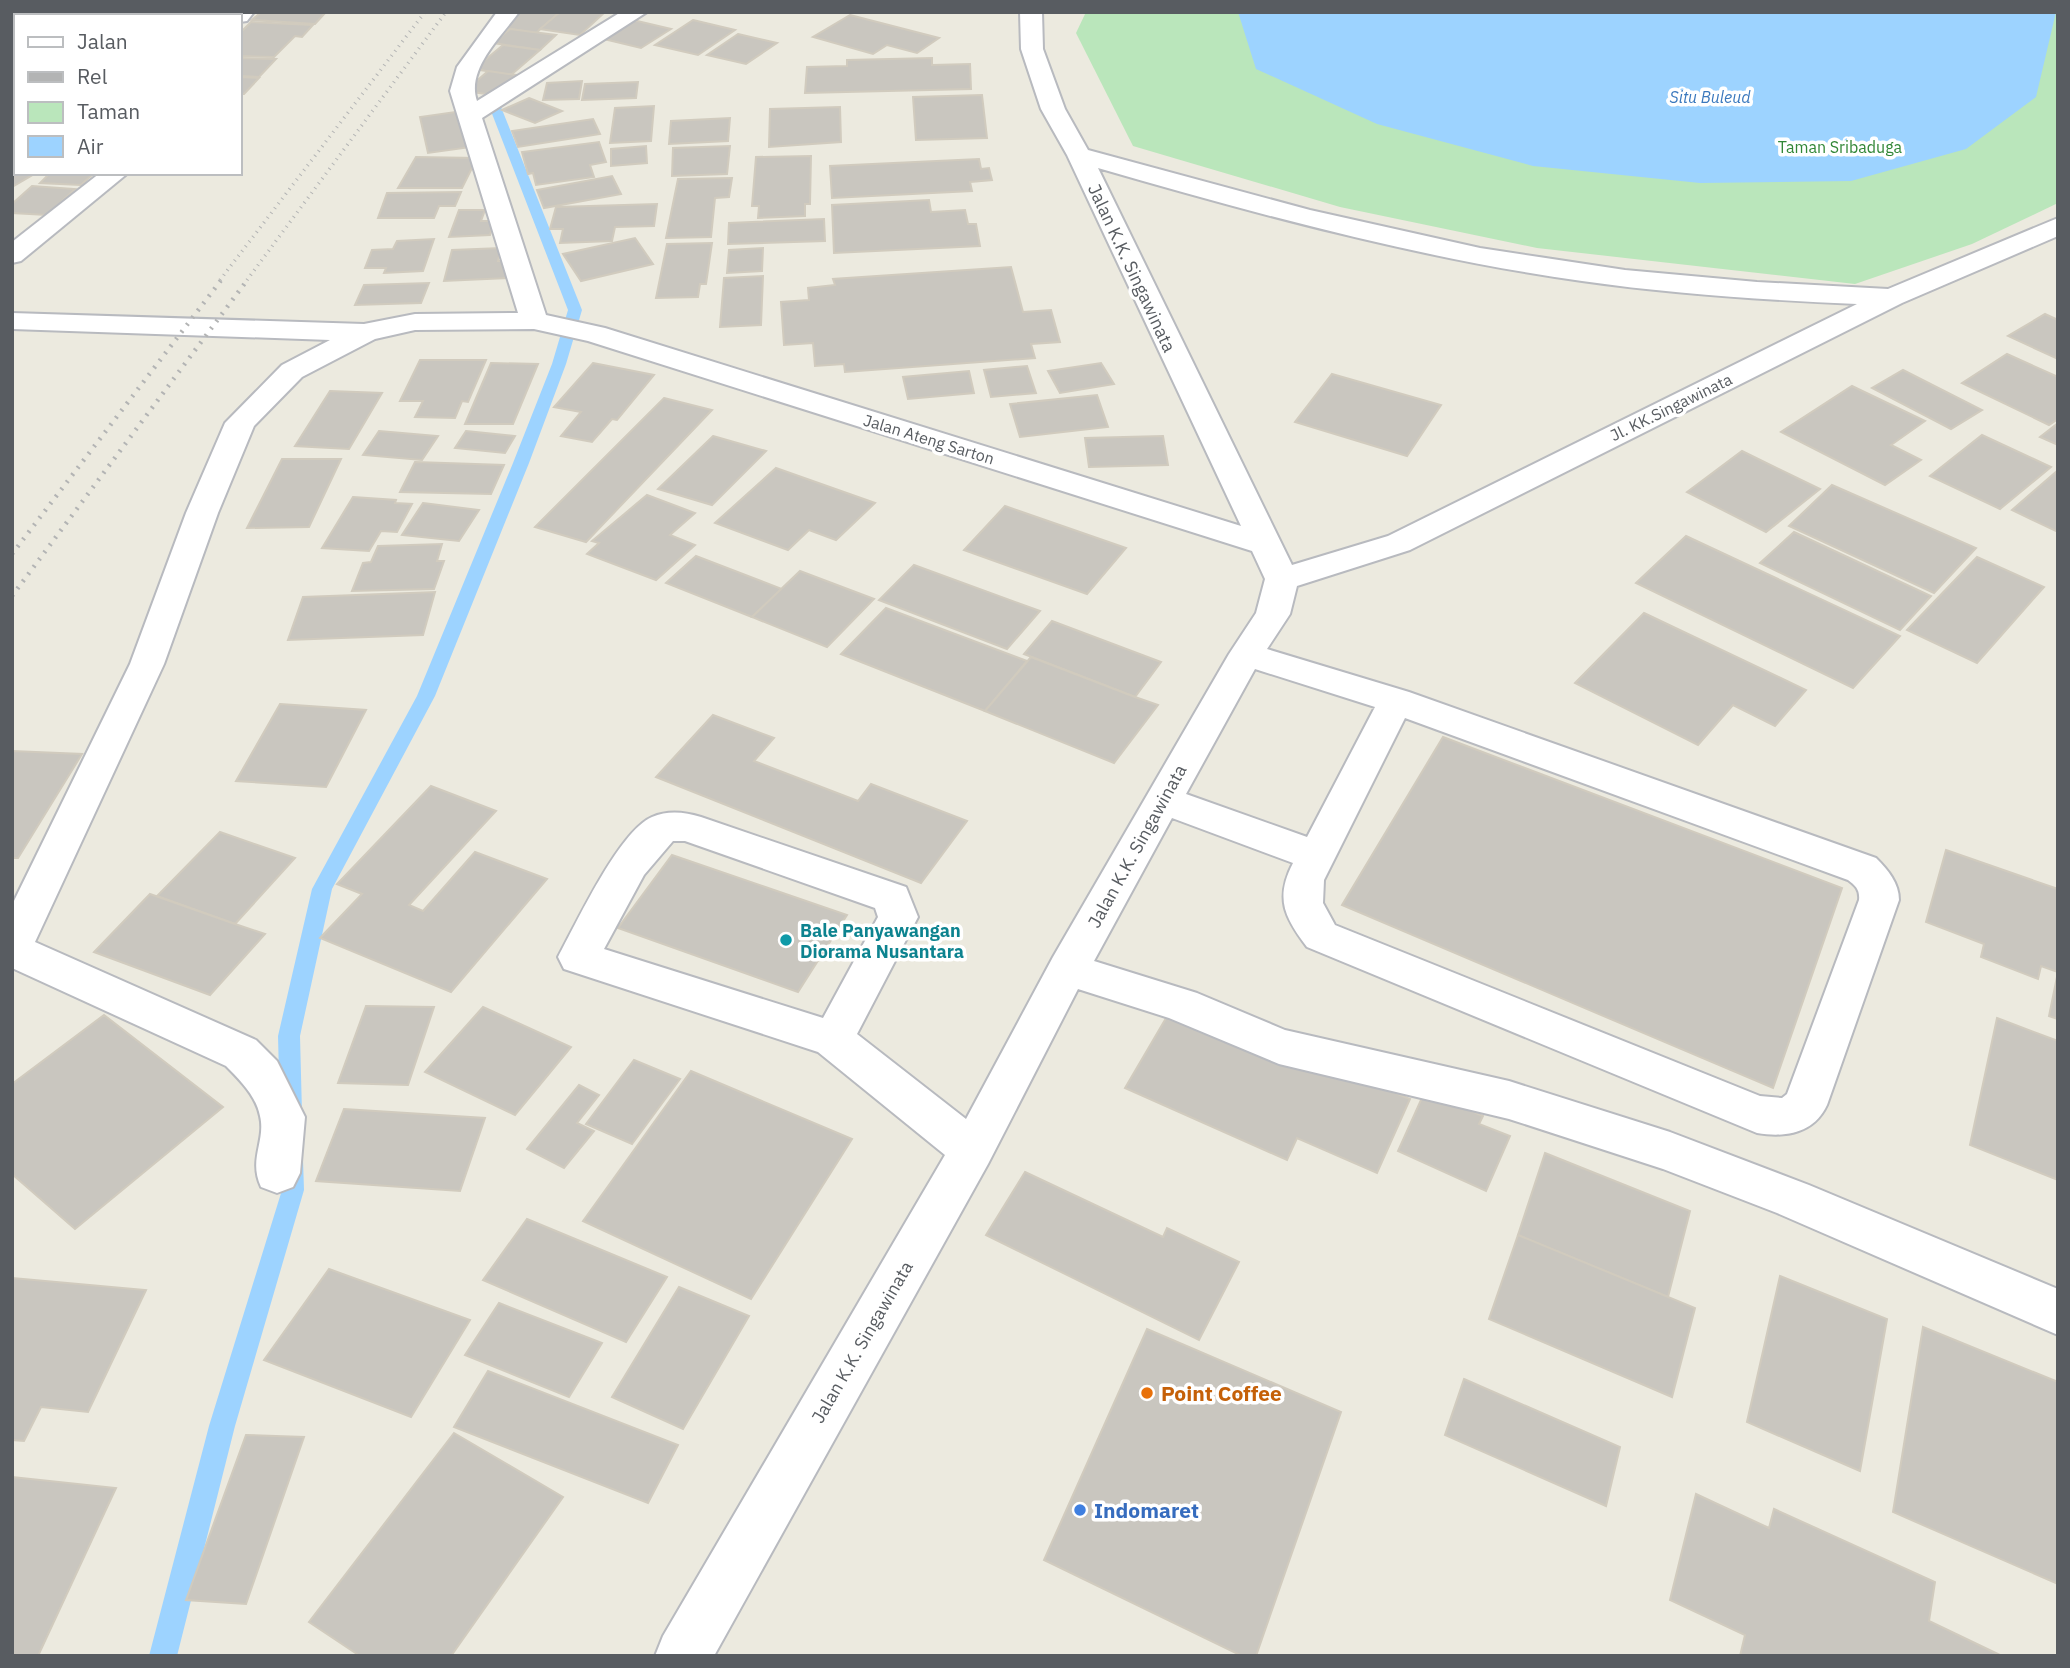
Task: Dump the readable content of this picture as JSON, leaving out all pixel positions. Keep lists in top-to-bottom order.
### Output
{
  "streets": {
    "street": ["Jalan K.K. Singawinata", "Jl. KK.Singawinata", "Jalan Ateng Sarton"]
  },
  "crossings": [
    ["Jalan K.K. Singawinata", "Jl. KK.Singawinata"],
    ["Jalan K.K. Singawinata", "Jalan Ateng Sarton"],
    ["Jl. KK.Singawinata", "Jalan Ateng Sarton"]
  ],
  "water": ["Situ Buleud"],
  "parks": ["Taman Sribaduga"],
  "places": ["Bale Panyawangan Diorama Nusantara", "Point Coffee", "Indomaret"],
  "legend": [
    "Jalan",
    "Rel",
    "Taman",
    "Air"
  ]
}
